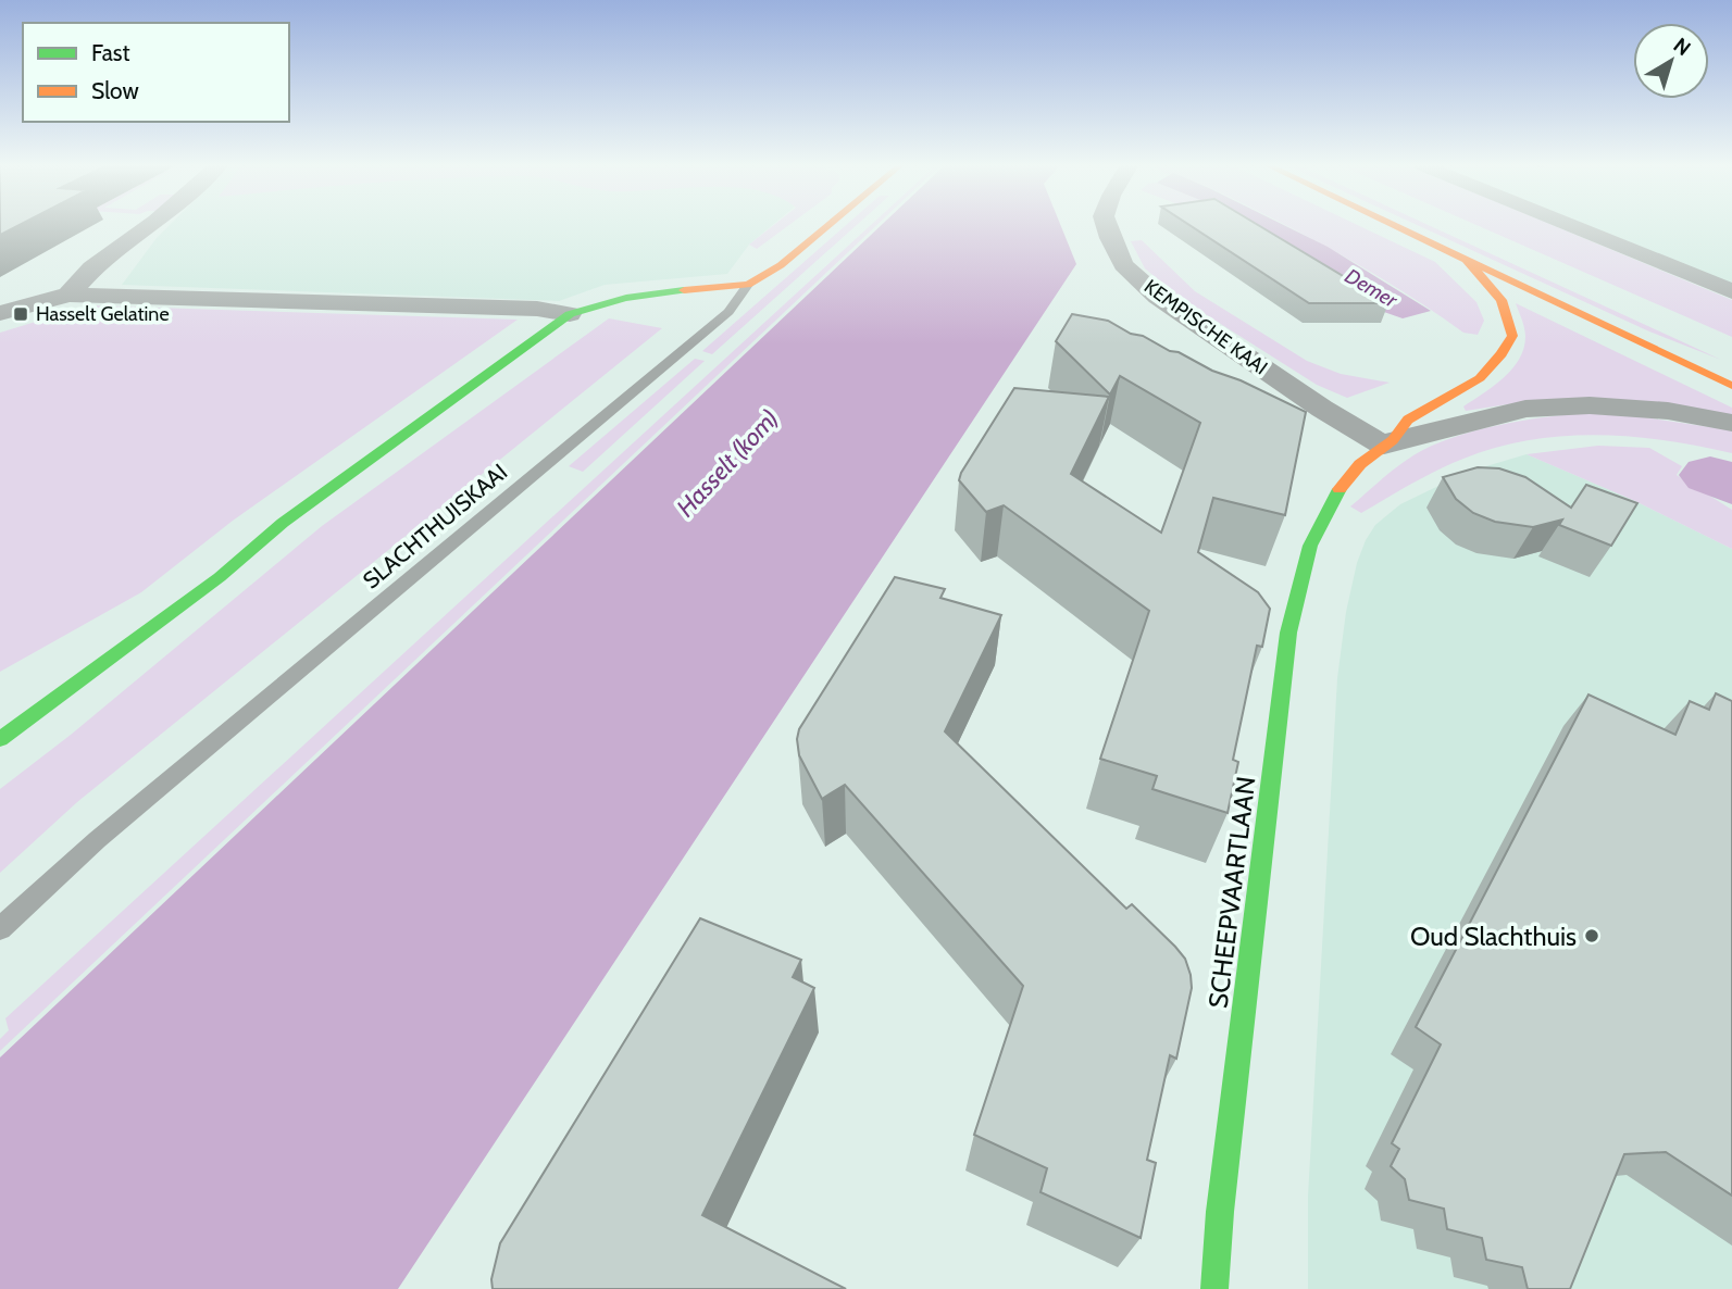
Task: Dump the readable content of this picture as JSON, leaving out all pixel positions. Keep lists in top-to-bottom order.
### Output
{
  "streets": {
    "main road": ["SLACHTHUISKAAI", "SCHEEPVAARTLAAN"],
    "street": ["KEMPISCHE KAAI"]
  },
  "crossings": [
    ["KEMPISCHE KAAI", "SCHEEPVAARTLAAN"]
  ],
  "water": ["Demer", "Hasselt (kom)"],
  "places": {
    "transit": ["Hasselt Gelatine"],
    "other": ["Oud Slachthuis"]
  },
  "legend": ["Fast", "Slow"],
  "north": "top right"
}
